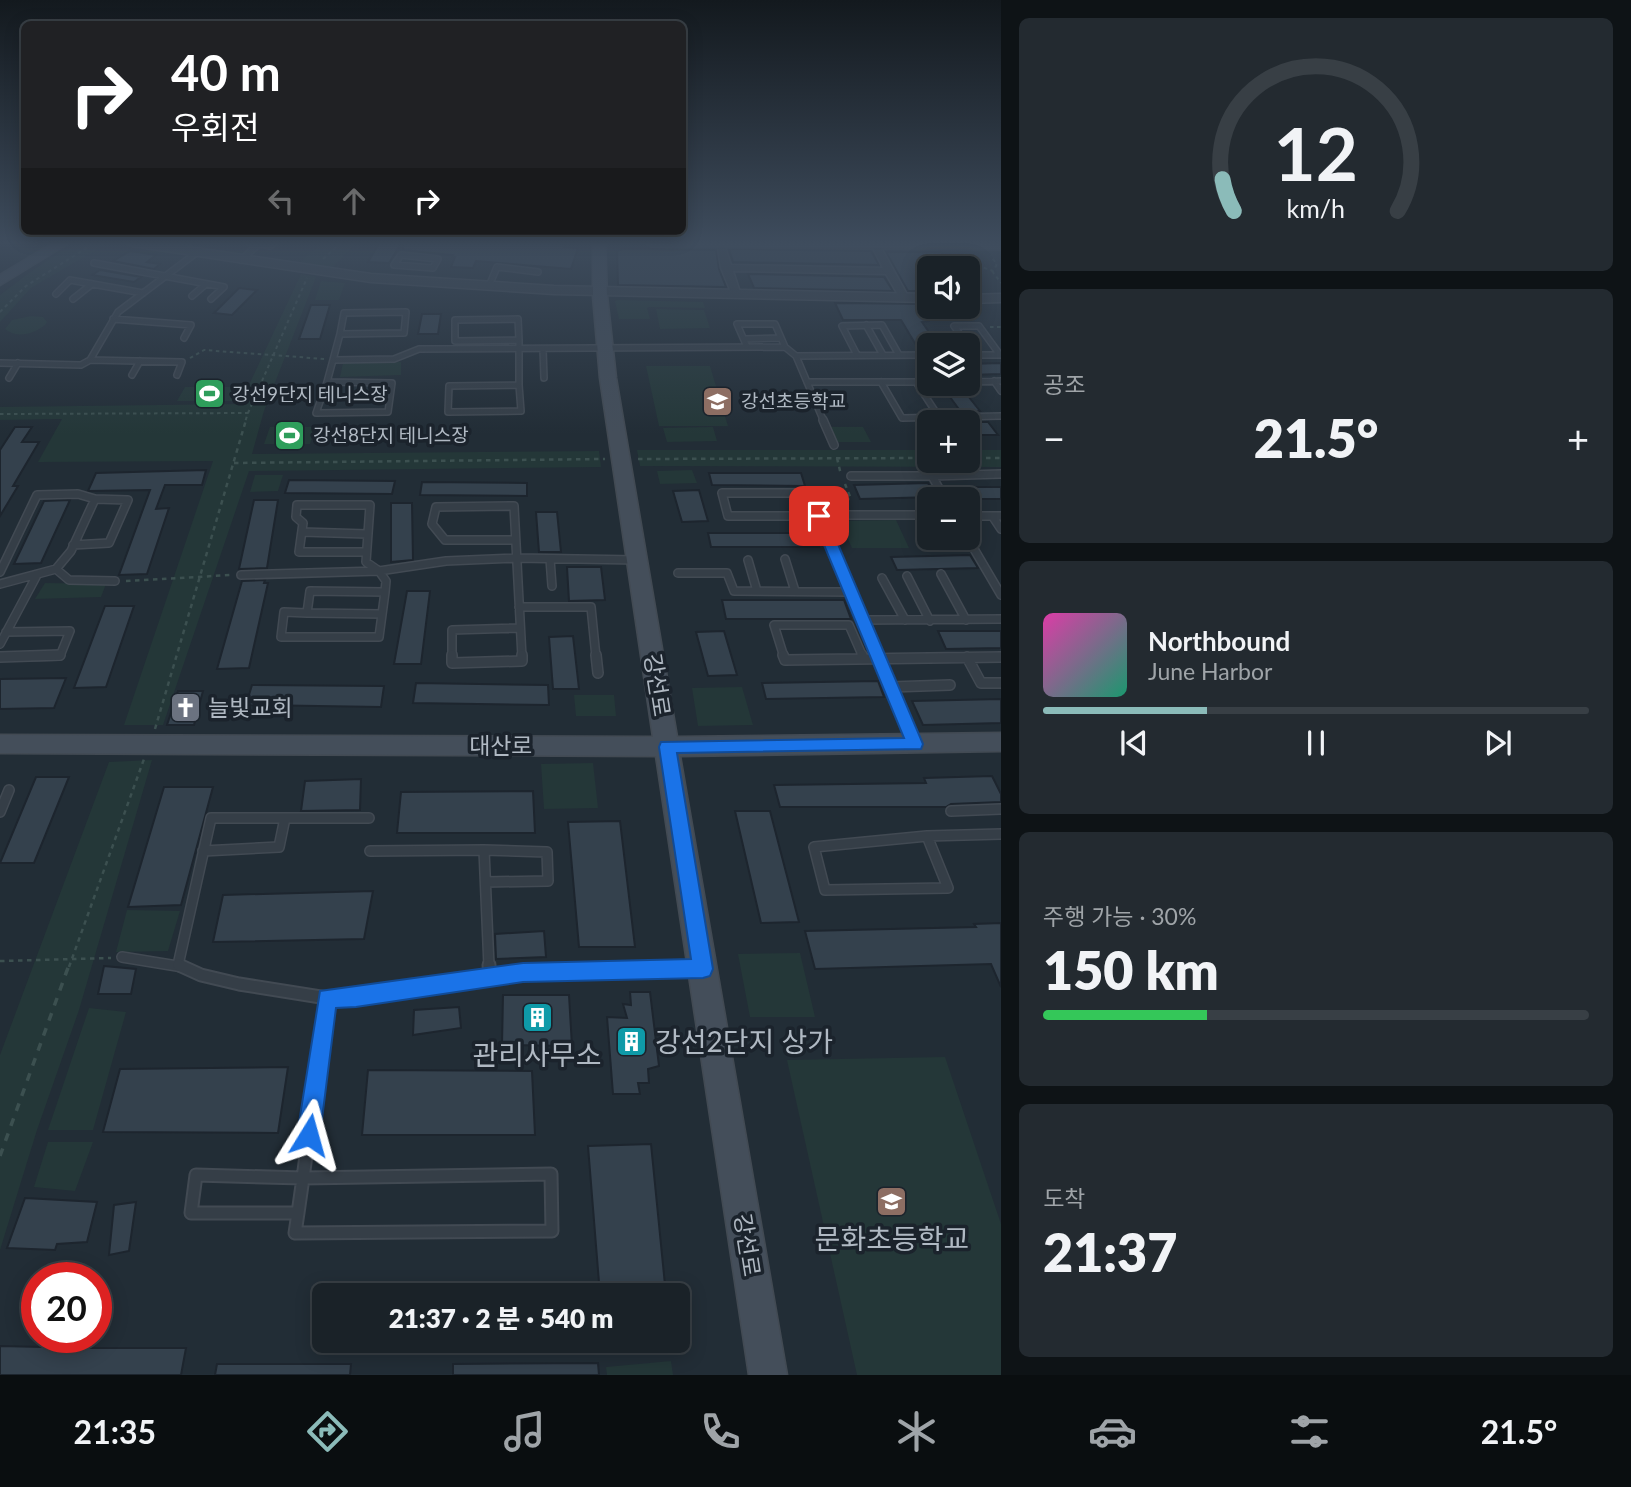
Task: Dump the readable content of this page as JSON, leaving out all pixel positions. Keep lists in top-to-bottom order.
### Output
{
  "streets": {
    "main road": ["강선로", "대산로"]
  },
  "crossings": [
    ["강선로", "대산로"]
  ],
  "places": {
    "sports": ["강선9단지 테니스장", "강선8단지 테니스장"],
    "school or university": ["강선초등학교", "문화초등학교"],
    "church": ["늘빛교회"],
    "building": ["관리사무소", "강선2단지 상가"]
  },
  "page": {
    "turn": ["40 m", "우회전"],
    "map_buttons": ["+", "−"],
    "tile": [
      "공조",
      ["주행 가능 · 30%", "150 km"],
      ["도착", "21:37"]
    ],
    "heat": ["−", "21.5°", "+"],
    "song": ["Northbound", "June Harbor"],
    "limit": "20",
    "trip": "21:37 · 2 분 · 540 m",
    "tabs": ["21:35", "21.5°"],
    "gauge": ["12", "km/h"]
  }
}
